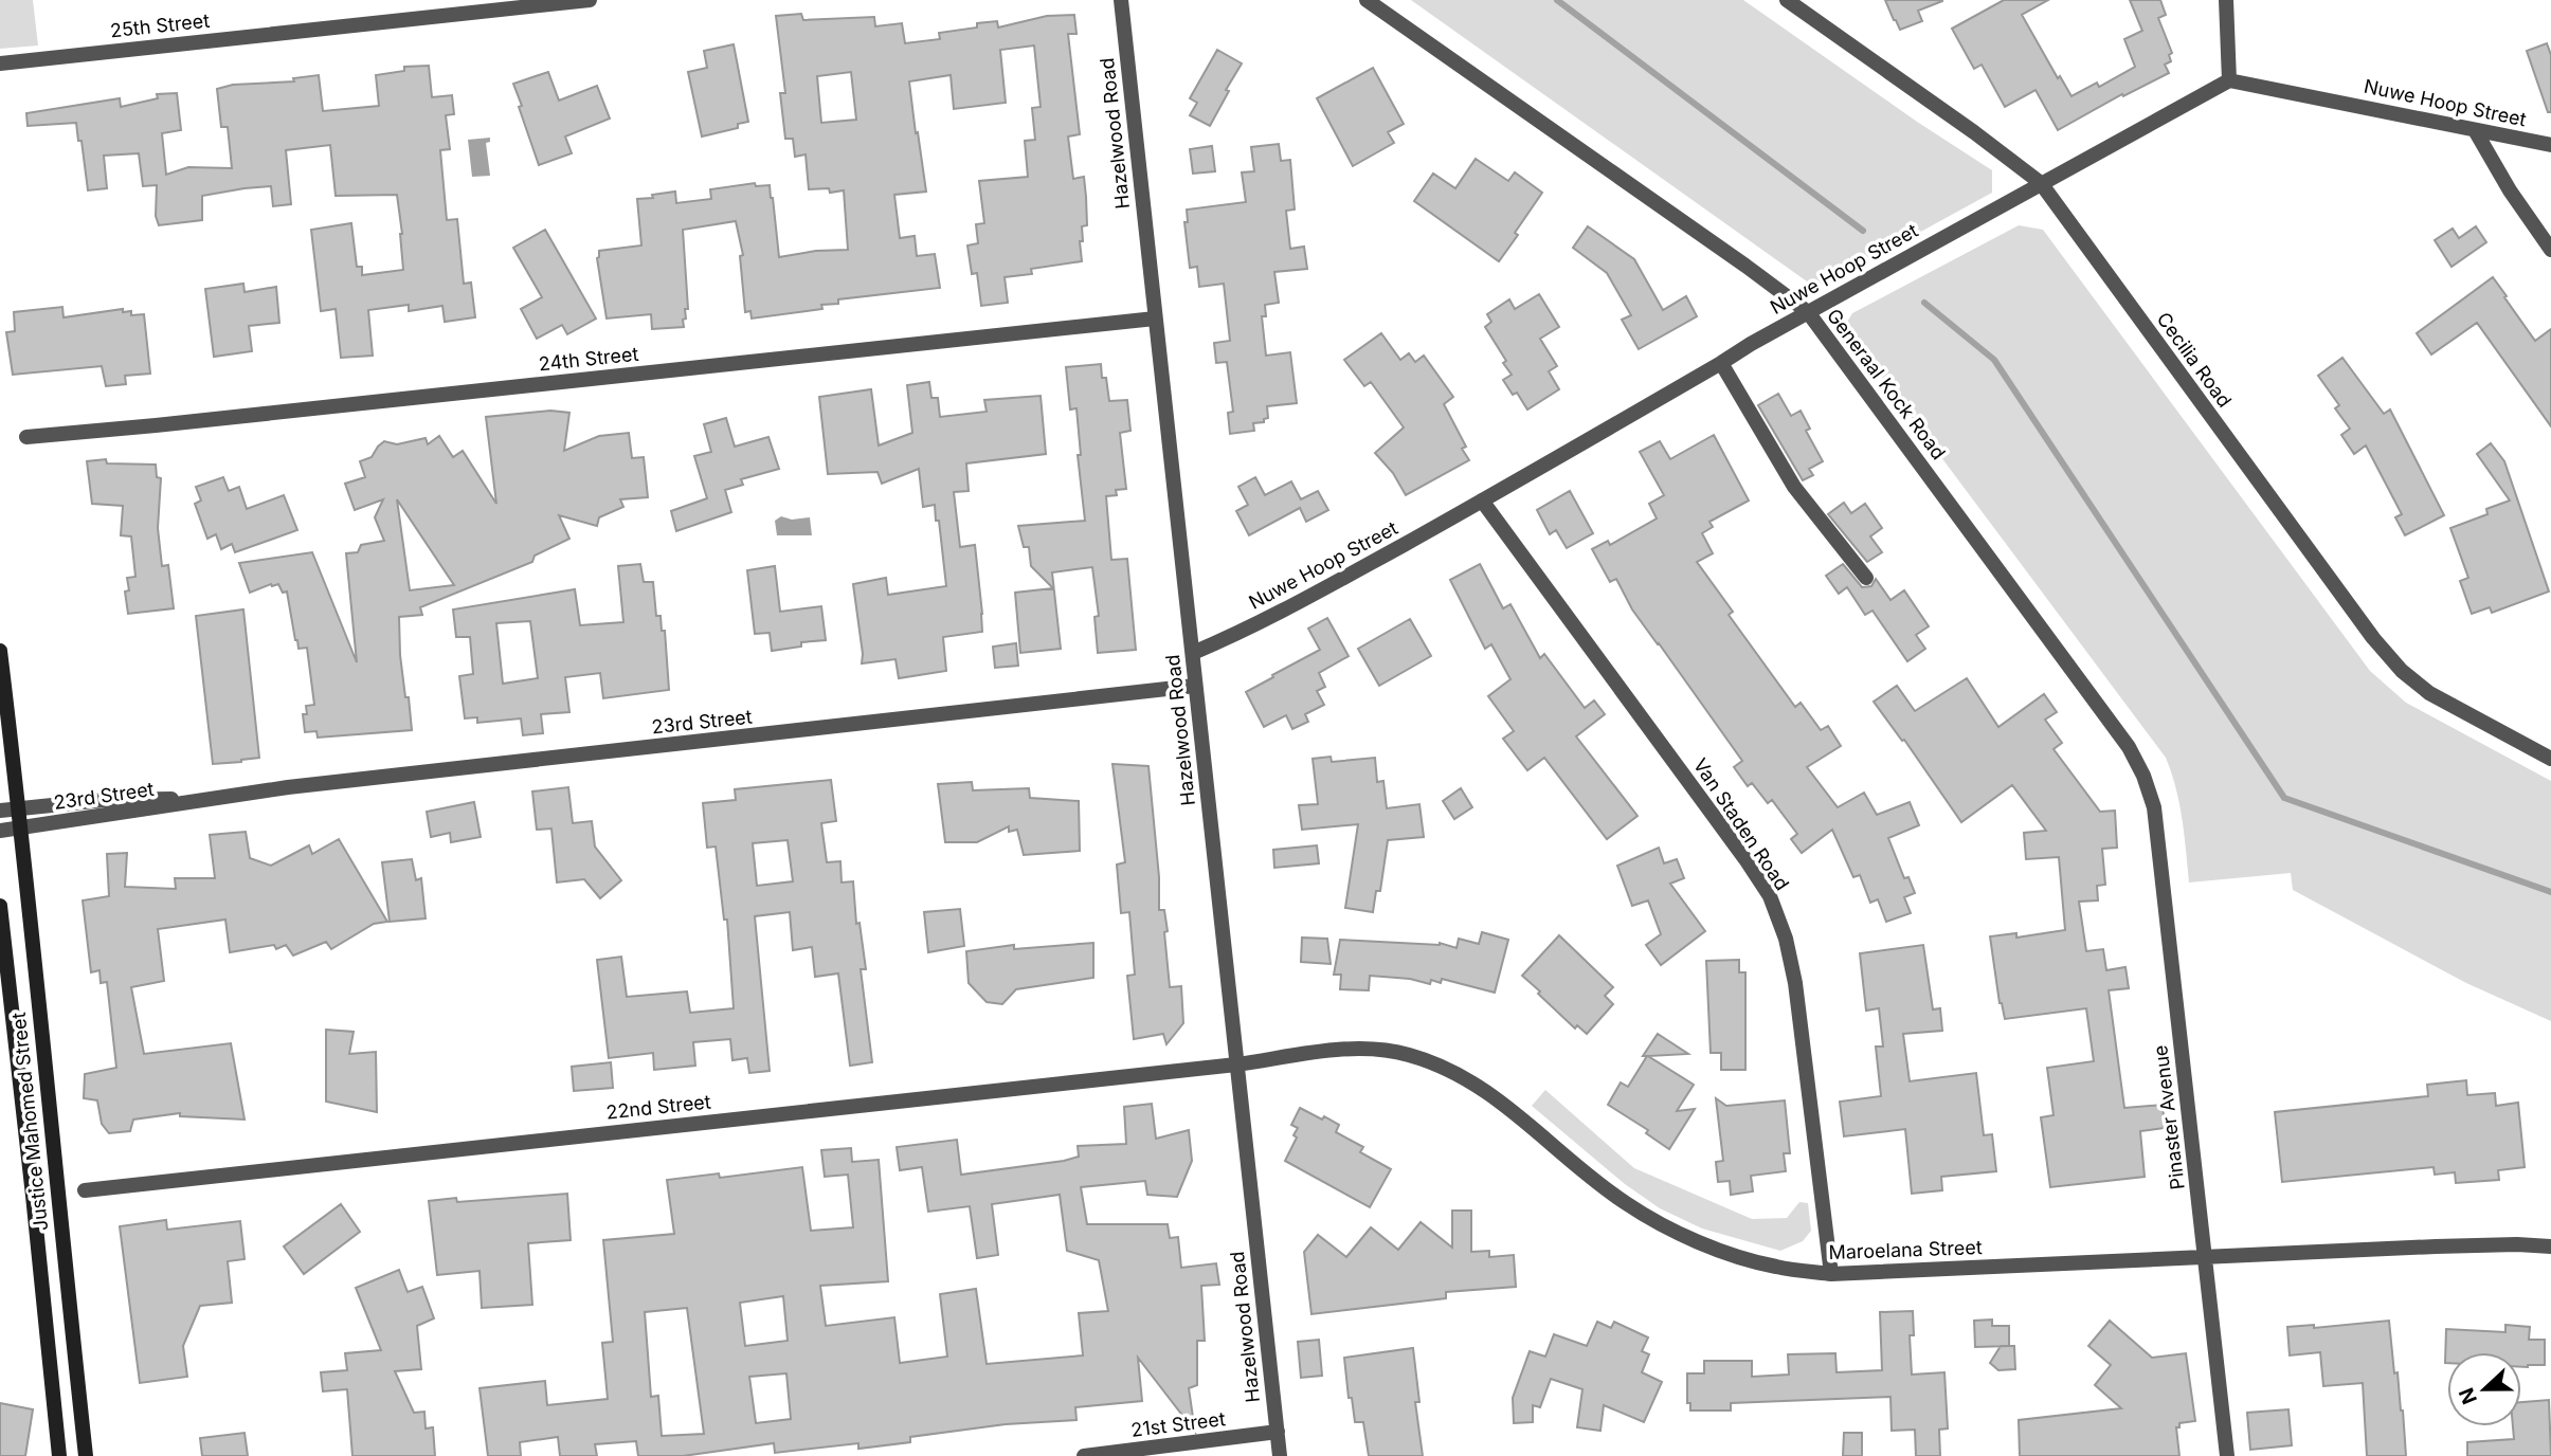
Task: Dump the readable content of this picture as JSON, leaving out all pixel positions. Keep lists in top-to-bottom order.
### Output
{
  "streets": {
    "main road": ["Justice Mahomed Street"],
    "street": [
      "25th Street",
      "Nuwe Hoop Street",
      "Hazelwood Road",
      "24th Street",
      "Cecilia Road",
      "Generaal Kock Road",
      "23rd Street",
      "Van Staden Road",
      "22nd Street",
      "Pinaster Avenue",
      "Maroelana Street",
      "21st Street"
    ]
  },
  "crossings": [
    ["Nuwe Hoop Street", "Hazelwood Road"],
    ["Nuwe Hoop Street", "Cecilia Road"],
    ["Nuwe Hoop Street", "Generaal Kock Road"],
    ["Nuwe Hoop Street", "Van Staden Road"],
    ["Hazelwood Road", "24th Street"],
    ["Hazelwood Road", "23rd Street"],
    ["Hazelwood Road", "22nd Street"],
    ["Hazelwood Road", "Maroelana Street"],
    ["Hazelwood Road", "21st Street"],
    ["Generaal Kock Road", "Pinaster Avenue"],
    ["23rd Street", "Justice Mahomed Street"],
    ["Van Staden Road", "Maroelana Street"],
    ["22nd Street", "Maroelana Street"],
    ["Pinaster Avenue", "Maroelana Street"]
  ],
  "north": "left"
}
